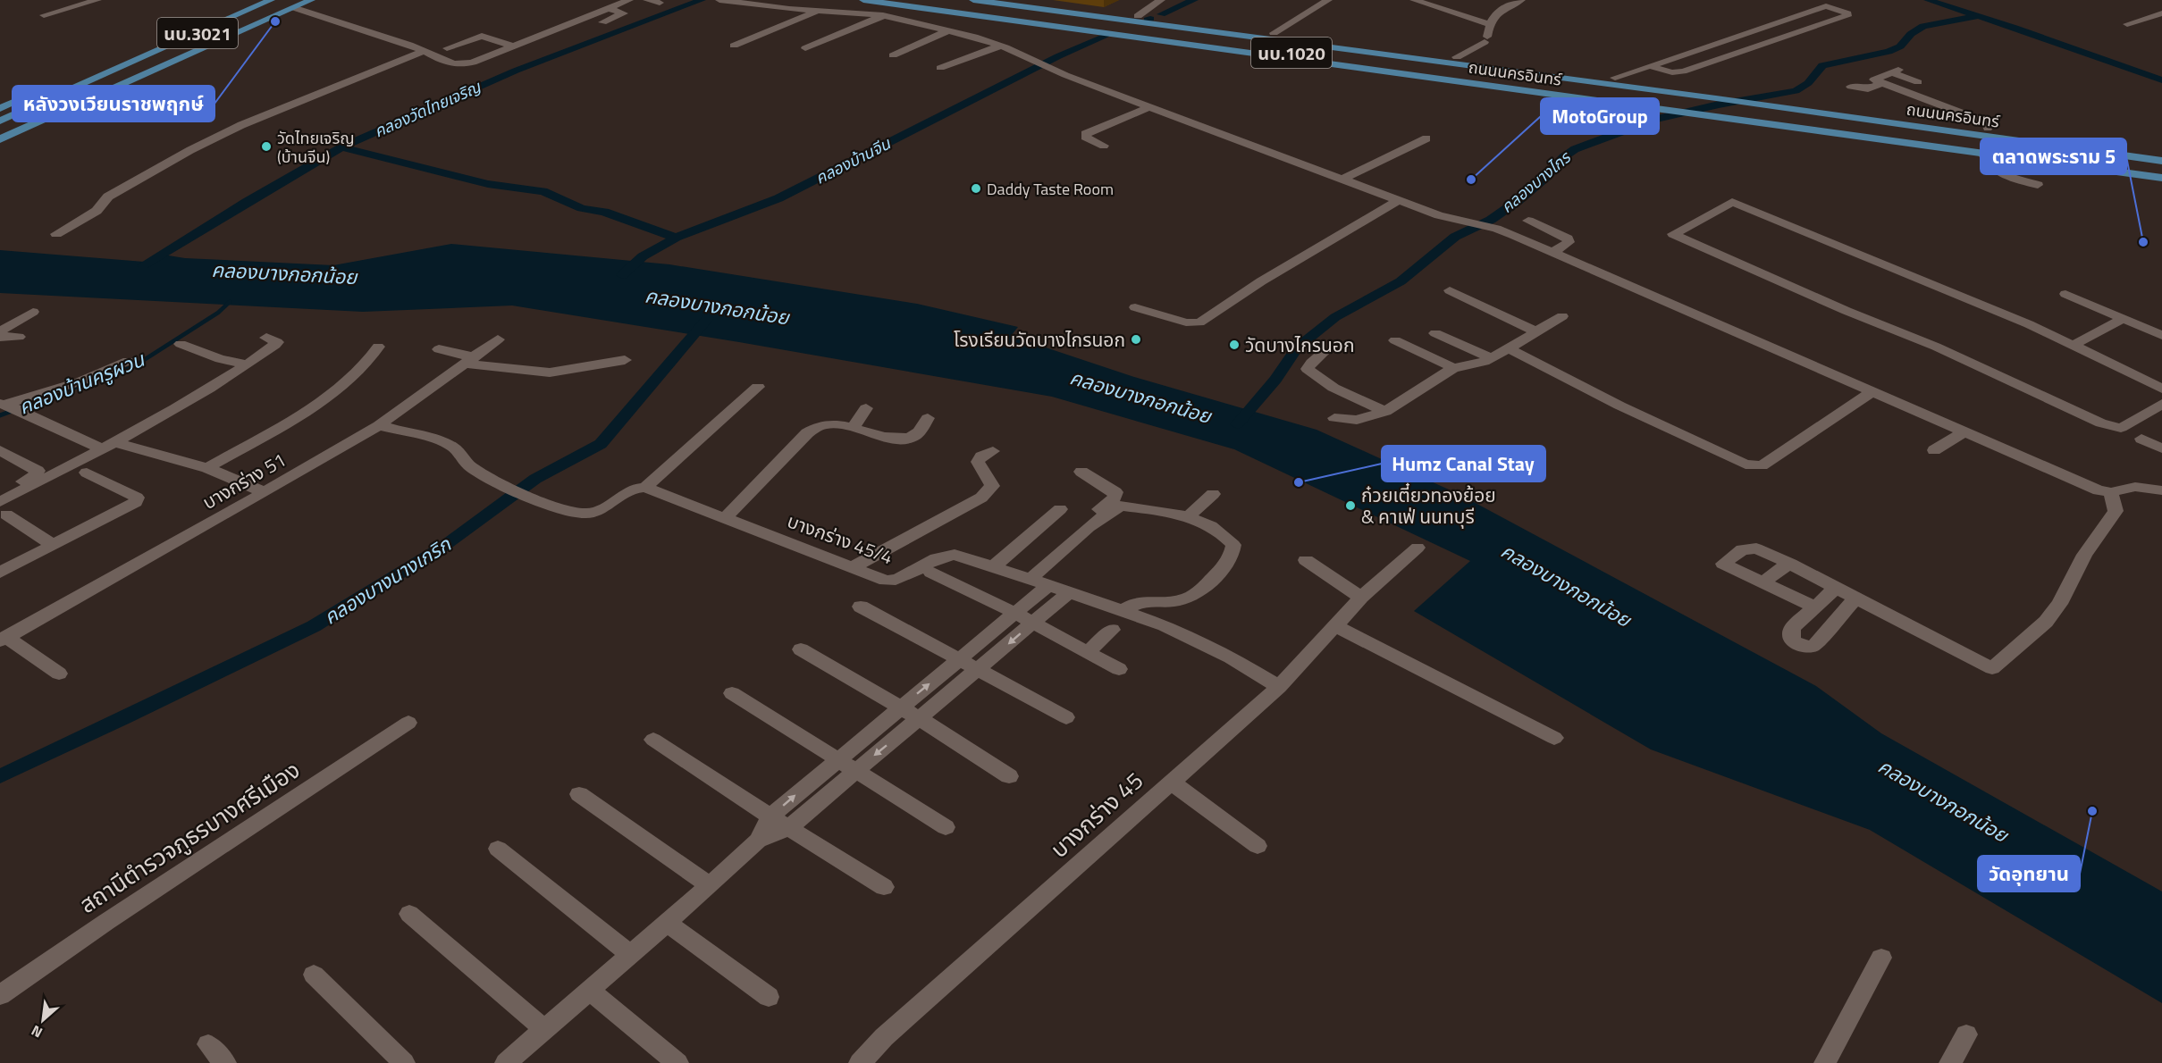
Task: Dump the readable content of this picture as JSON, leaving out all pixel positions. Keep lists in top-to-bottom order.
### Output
{
  "streets": {
    "main road": ["นบ.3021", "นบ.1020", "ถนนนครอินทร์"],
    "street": [
      "บางกร่าง 51",
      "บางกร่าง 45/4",
      "บางกร่าง 45",
      "สถานีตำรวจภูธรบางศรีเมือง"
    ]
  },
  "crossings": [
    ["บางกร่าง 45/4", "บางกร่าง 45"]
  ],
  "water": [
    "คลองวัดไทยเจริญ",
    "คลองบ้านจีน",
    "คลองบางไกร",
    "คลองบางกอกน้อย",
    "คลองบ้านครูผวน",
    "คลองบางนางเกริก"
  ],
  "places": [
    "หลังวงเวียนราชพฤกษ์",
    "วัดไทยเจริญ (บ้านจีน)",
    "MotoGroup",
    "Daddy Taste Room",
    "ตลาดพระราม 5",
    "โรงเรียนวัดบางไกรนอก",
    "วัดบางไกรนอก",
    "Humz Canal Stay",
    "ก๋วยเตี๋ยวทองย้อย & คาเฟ่ นนทบุรี",
    "วัดอุทยาน"
  ],
  "north": "bottom left"
}
